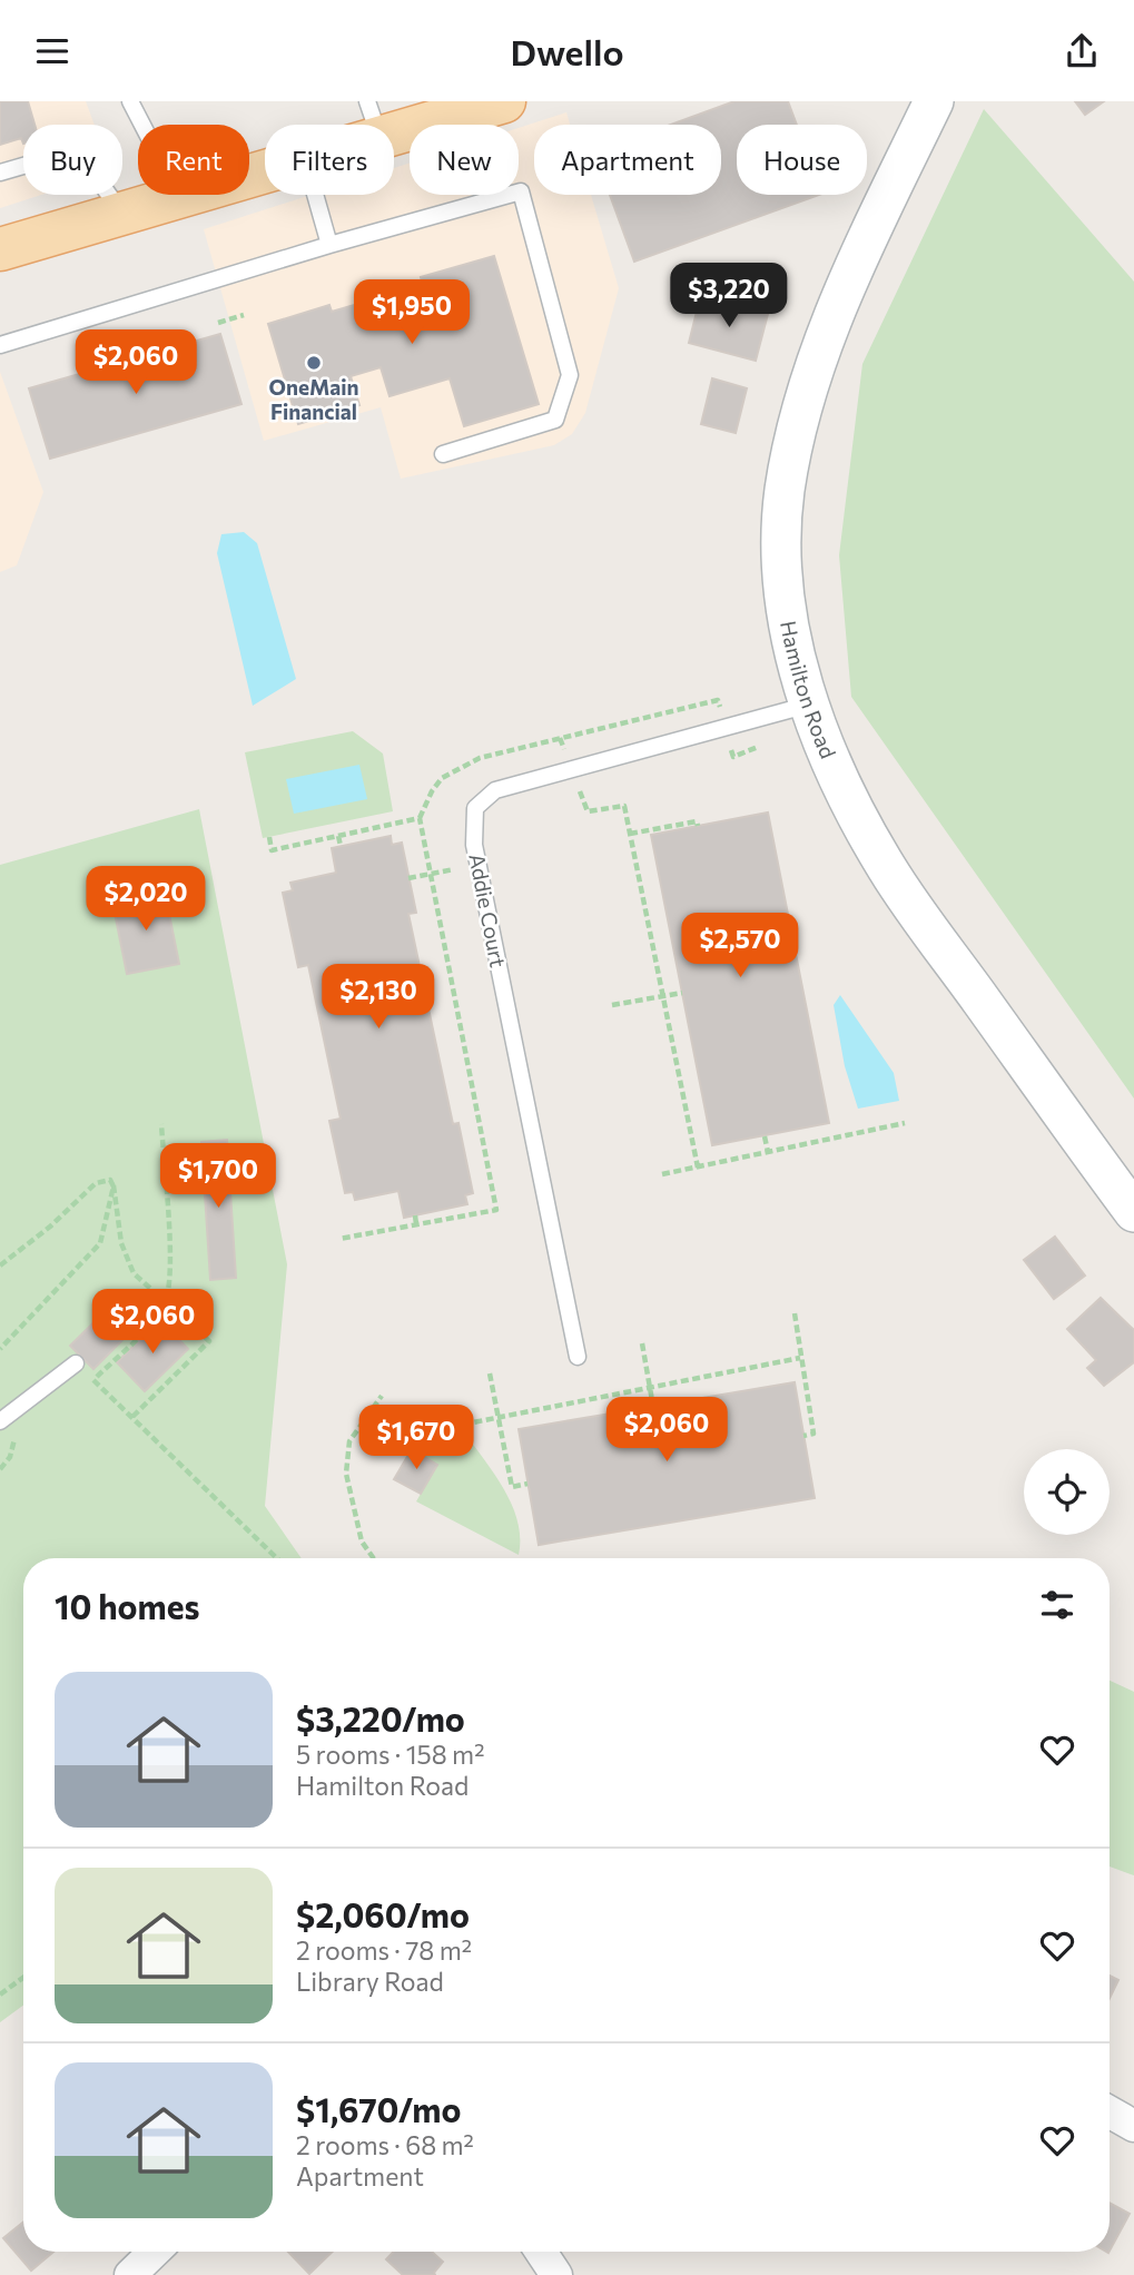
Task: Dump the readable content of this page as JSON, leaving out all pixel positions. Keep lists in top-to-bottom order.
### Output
{
  "streets": {
    "street": ["Hamilton Road"],
    "lane": ["Addie Court"]
  },
  "crossings": [
    ["Hamilton Road", "Addie Court"]
  ],
  "places": ["OneMain Financial"],
  "page": {
    "header": "Dwello",
    "chip": [
      "Buy",
      "Rent",
      "Filters",
      "New",
      "Apartment",
      "House"
    ],
    "price": [
      "$3,220",
      "$1,950",
      "$2,060",
      "$2,020",
      "$2,570",
      "$2,130",
      "$1,700",
      "$2,060",
      "$2,060",
      "$1,670"
    ],
    "heading": "10 homes",
    "list": [
      {
        "name": "$3,220/mo",
        "note": "5 rooms · 158 m² · Hamilton Road"
      },
      {
        "name": "$2,060/mo",
        "note": "2 rooms · 78 m² · Library Road"
      },
      {
        "name": "$1,670/mo",
        "note": "2 rooms · 68 m² · Apartment"
      }
    ]
  }
}
